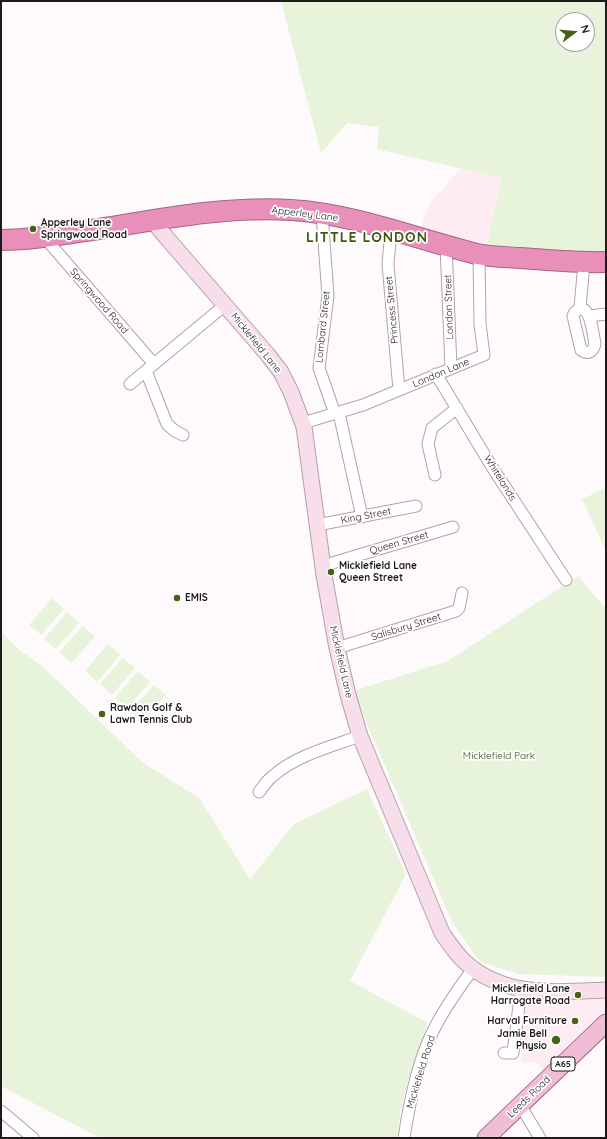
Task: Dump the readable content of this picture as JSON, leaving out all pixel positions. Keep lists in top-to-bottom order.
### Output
{
  "streets": {
    "highway": ["Apperley Lane"],
    "main road": ["Micklefield Lane", "A65", "Leeds Road"],
    "street": [
      "Springwood Road",
      "London Street",
      "Princess Street",
      "Lombard Street",
      "London Lane",
      "Whitelands",
      "King Street",
      "Queen Street",
      "Salisbury Street",
      "Micklefield Road"
    ]
  },
  "crossings": [
    ["Apperley Lane", "Springwood Road"],
    ["Apperley Lane", "London Street"],
    ["Apperley Lane", "Princess Street"],
    ["Apperley Lane", "Lombard Street"],
    ["Apperley Lane", "Micklefield Lane"],
    ["Apperley Lane", "London Lane"],
    ["London Street", "London Lane"],
    ["Princess Street", "London Lane"],
    ["Lombard Street", "London Lane"],
    ["Lombard Street", "King Street"],
    ["Micklefield Lane", "London Lane"],
    ["Micklefield Lane", "King Street"],
    ["Micklefield Lane", "Queen Street"],
    ["Micklefield Lane", "Salisbury Street"],
    ["Micklefield Lane", "Micklefield Road"],
    ["London Lane", "Whitelands"]
  ],
  "districts": ["LITTLE LONDON"],
  "parks": ["Micklefield Park"],
  "places": [
    "Apperley Lane Springwood Road",
    "Micklefield Lane Queen Street",
    "EMIS",
    "Rawdon Golf & Lawn Tennis Club",
    "Micklefield Lane Harrogate Road",
    "Harval Furniture",
    "Jamie Bell Physio"
  ],
  "north": "right"
}
